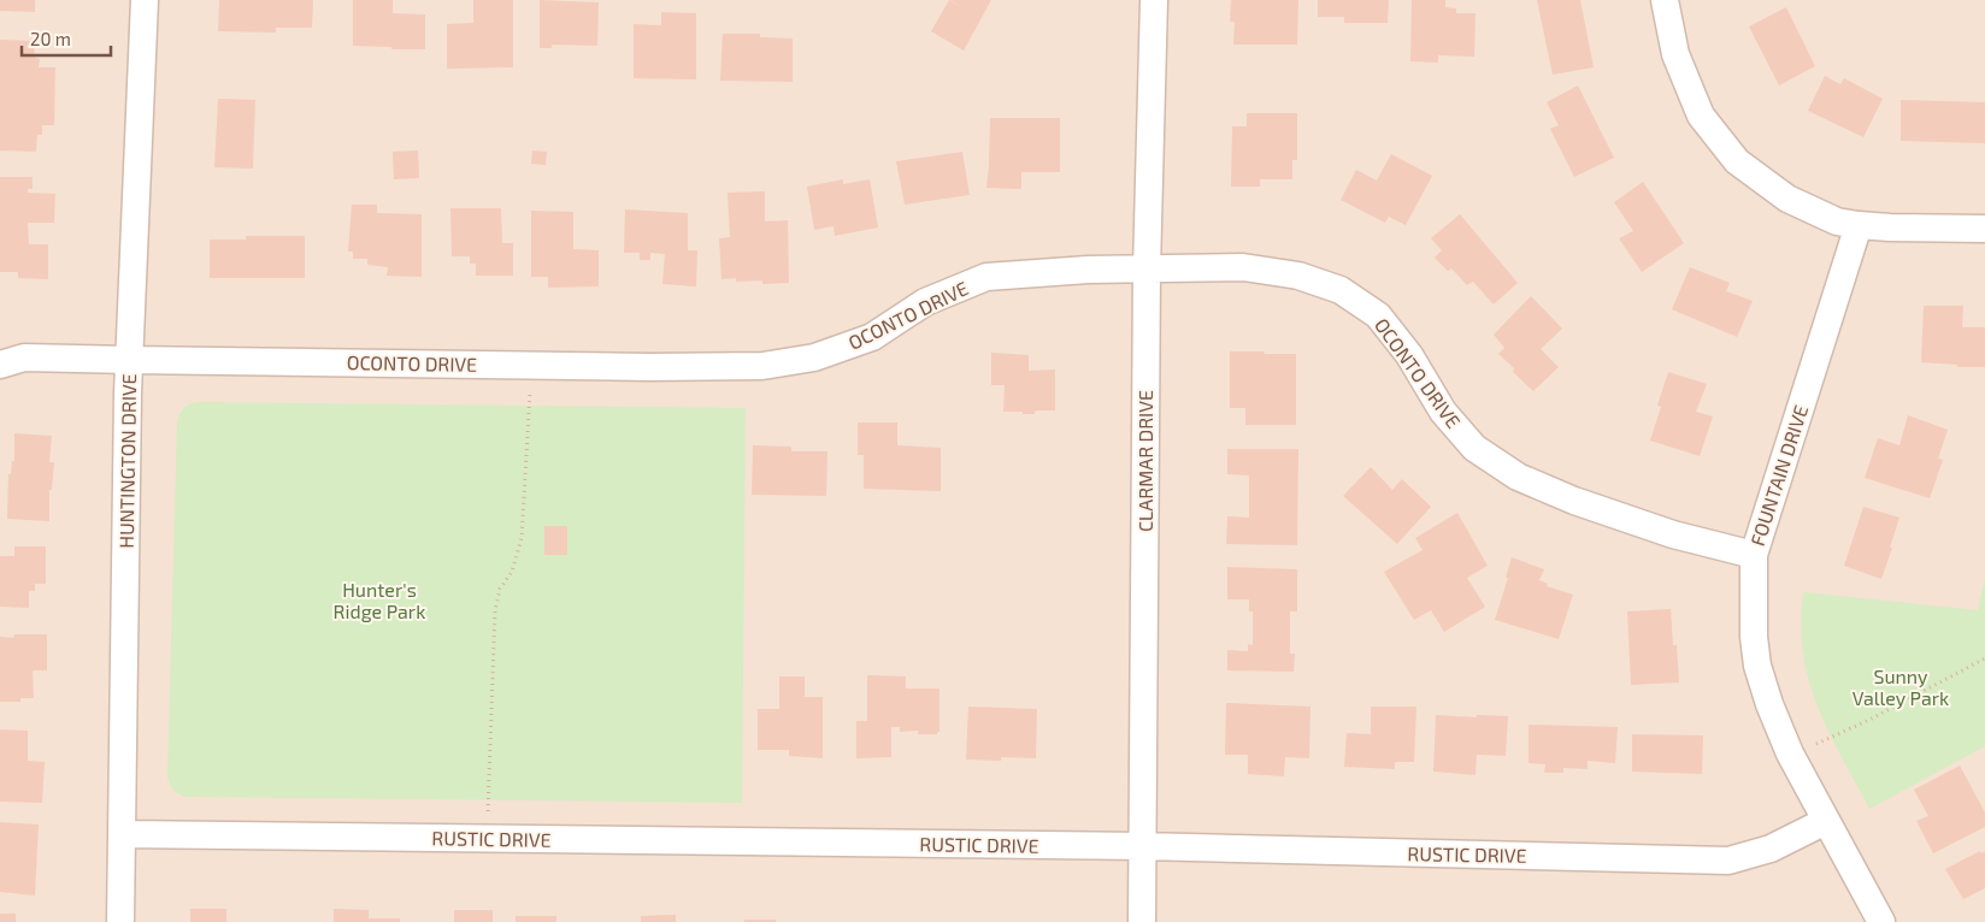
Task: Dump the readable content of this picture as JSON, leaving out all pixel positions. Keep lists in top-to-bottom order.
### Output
{
  "streets": {
    "street": [
      "OCONTO DRIVE",
      "HUNTINGTON DRIVE",
      "CLARMAR DRIVE",
      "FOUNTAIN DRIVE",
      "RUSTIC DRIVE"
    ]
  },
  "crossings": [
    ["OCONTO DRIVE", "HUNTINGTON DRIVE"],
    ["OCONTO DRIVE", "CLARMAR DRIVE"],
    ["OCONTO DRIVE", "FOUNTAIN DRIVE"],
    ["HUNTINGTON DRIVE", "RUSTIC DRIVE"],
    ["CLARMAR DRIVE", "RUSTIC DRIVE"],
    ["FOUNTAIN DRIVE", "RUSTIC DRIVE"]
  ],
  "parks": ["Hunter's Ridge Park", "Sunny Valley Park"],
  "scale_bar": "20 m"
}
